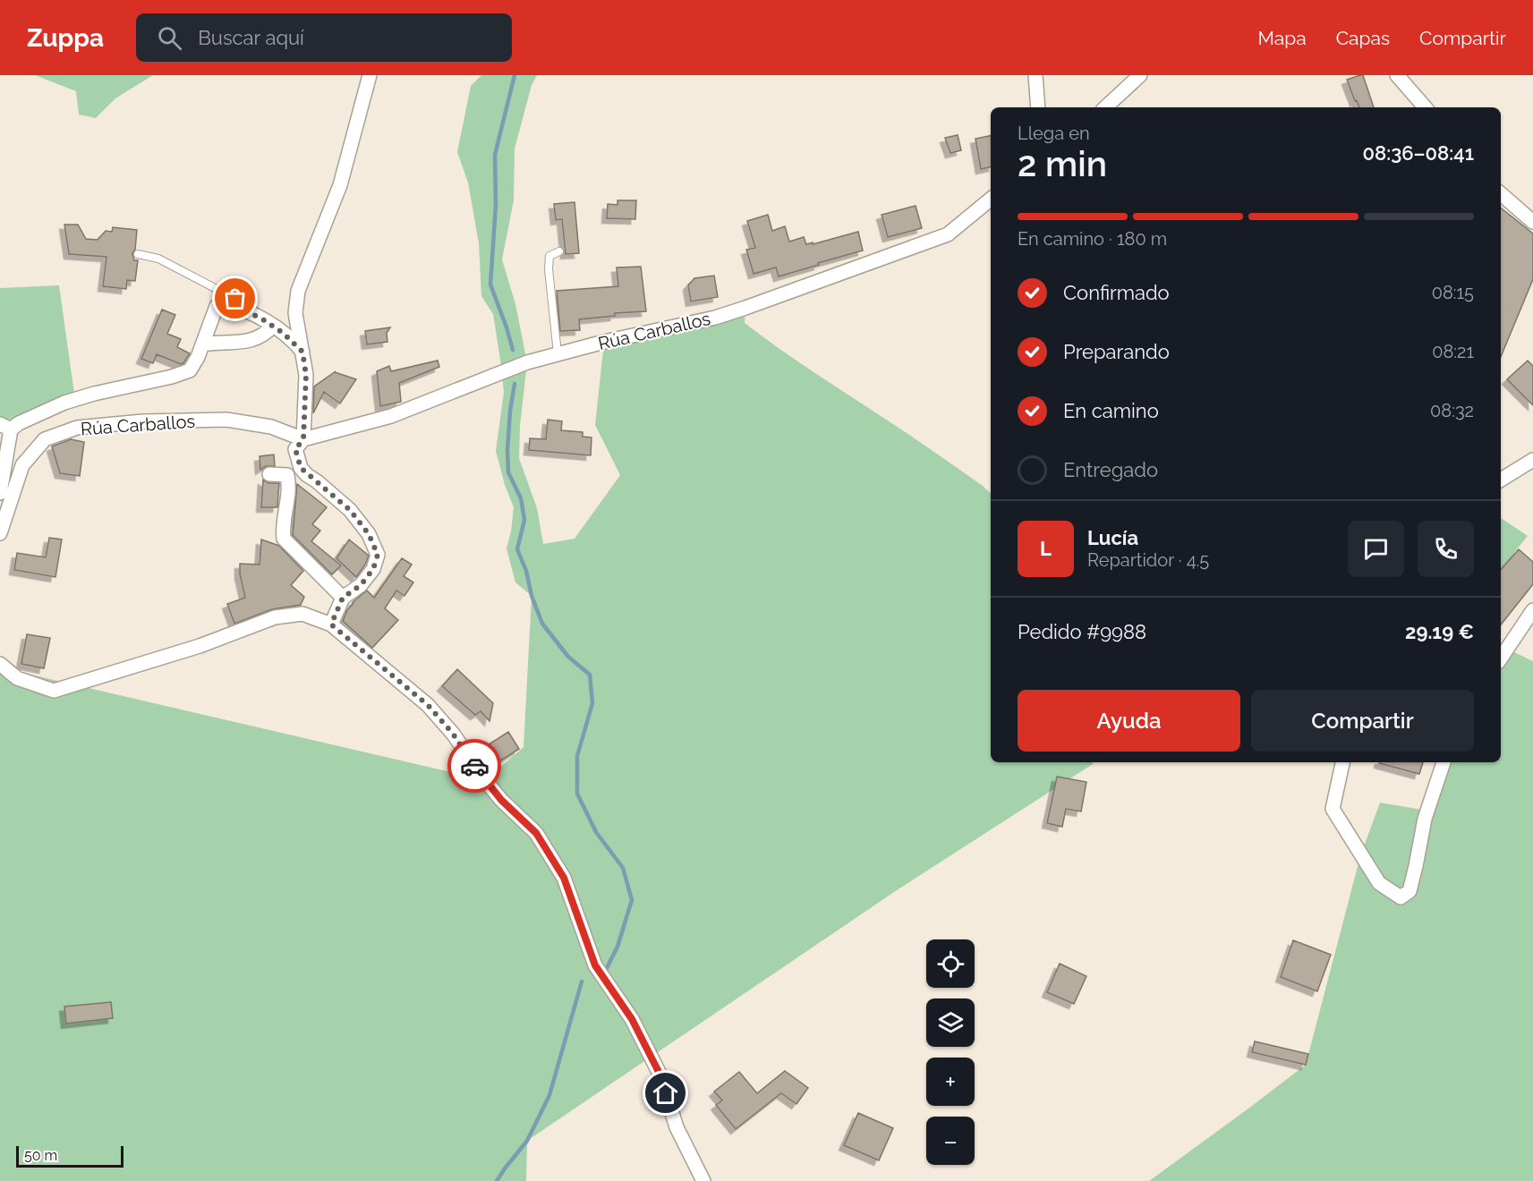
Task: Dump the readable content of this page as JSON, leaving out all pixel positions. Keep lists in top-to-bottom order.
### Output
{
  "streets": {
    "street": ["Rúa Carballos"]
  },
  "scale_bar": "50 m",
  "page": {
    "header": "Zuppa",
    "search": "Buscar aquí",
    "nav": ["Mapa", "Capas", "Compartir"],
    "heading": ["2 min", "Llega en", "08:36–08:41"],
    "panel": [
      "Lucía",
      "Repartidor · 4.5",
      "Pedido #9988",
      "29.19 €"
    ],
    "bar": "En camino · 180 m",
    "list": [
      ["Confirmado", "08:15"],
      ["Preparando", "08:21"],
      ["En camino", "08:32"],
      "Entregado"
    ],
    "round": "L",
    "buttons": ["Ayuda", "Compartir"],
    "map_buttons": ["+", "−"],
    "scale": "50 m"
  }
}
